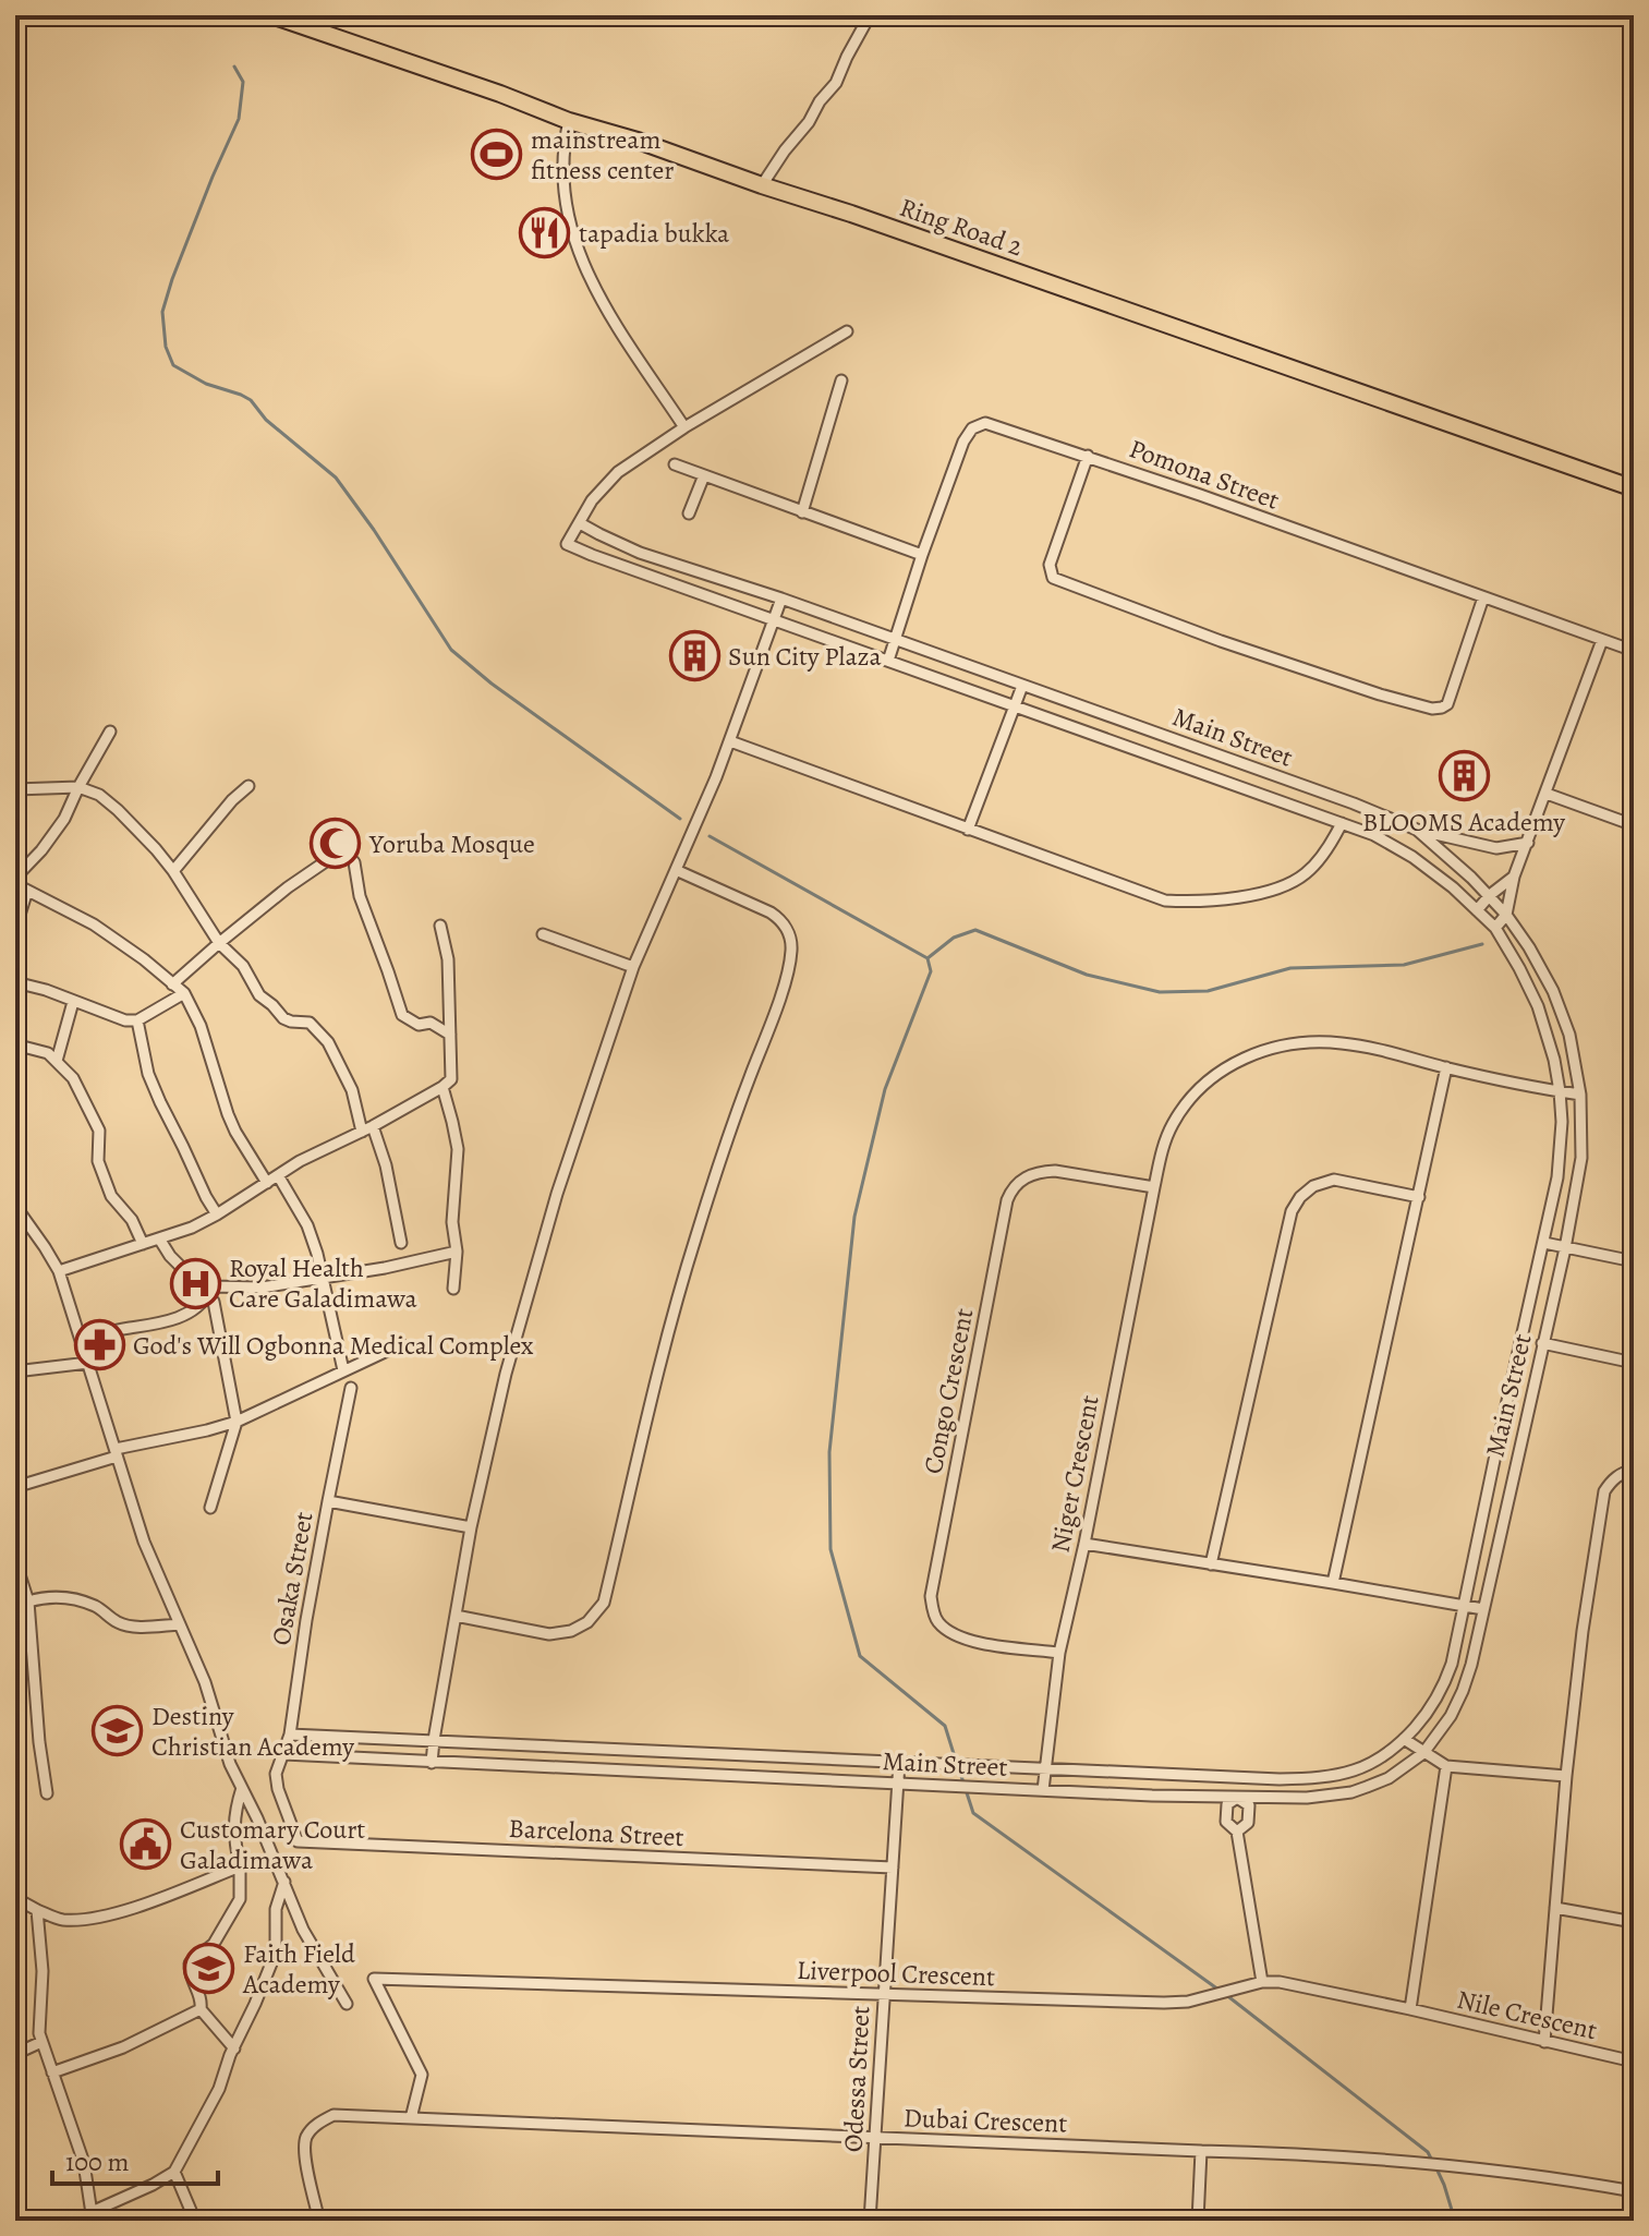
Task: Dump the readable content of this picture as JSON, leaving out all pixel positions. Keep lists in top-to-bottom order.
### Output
{
  "streets": {
    "main road": ["Ring Road 2"],
    "street": [
      "Pomona Street",
      "Main Street",
      "Congo Crescent",
      "Niger Crescent",
      "Osaka Street",
      "Barcelona Street",
      "Liverpool Crescent",
      "Nile Crescent",
      "Odessa Street",
      "Dubai Crescent"
    ]
  },
  "crossings": [
    ["Pomona Street", "Main Street"],
    ["Main Street", "Niger Crescent"],
    ["Main Street", "Osaka Street"],
    ["Main Street", "Odessa Street"],
    ["Congo Crescent", "Niger Crescent"],
    ["Osaka Street", "Barcelona Street"],
    ["Barcelona Street", "Odessa Street"],
    ["Liverpool Crescent", "Nile Crescent"],
    ["Liverpool Crescent", "Odessa Street"],
    ["Liverpool Crescent", "Dubai Crescent"],
    ["Odessa Street", "Dubai Crescent"]
  ],
  "places": {
    "sports": ["mainstream fitness center"],
    "restaurant": ["tapadia bukka"],
    "building": ["Sun City Plaza", "BLOOMS Academy"],
    "mosque": ["Yoruba Mosque"],
    "hospital": ["Royal Health Care Galadimawa"],
    "pharmacy": ["God's Will Ogbonna Medical Complex"],
    "school or university": ["Destiny Christian Academy", "Faith Field Academy"],
    "public building": ["Customary Court Galadimawa"]
  },
  "scale_bar": "100 m"
}
